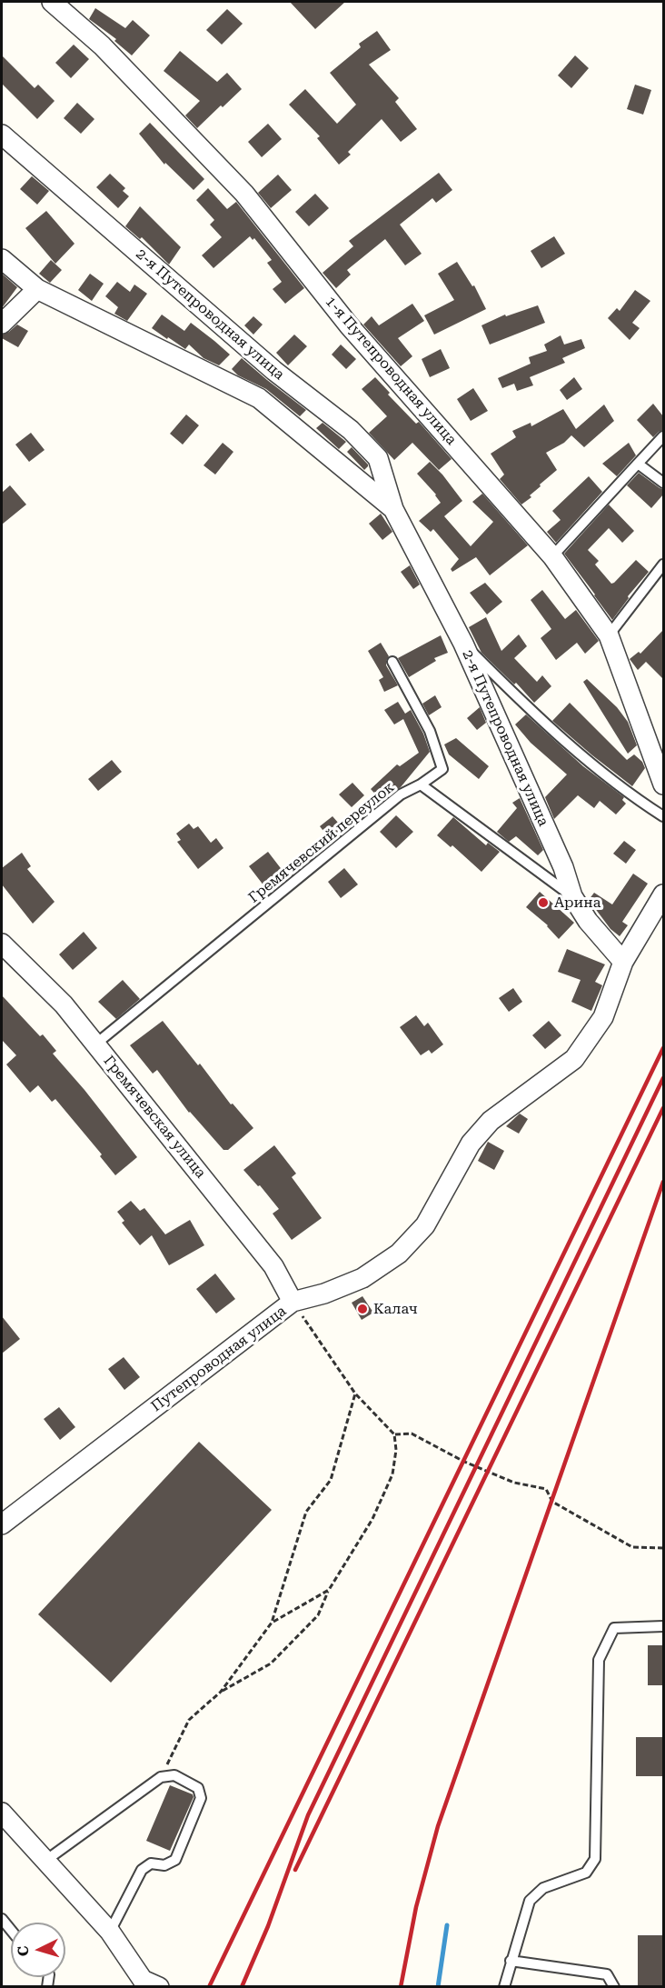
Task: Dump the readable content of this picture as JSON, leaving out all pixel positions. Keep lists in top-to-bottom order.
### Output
{
  "streets": {
    "street": [
      "2-я Путепроводная улица",
      "1-я Путепроводная улица",
      "Гремячевская улица",
      "Путепроводная улица"
    ],
    "lane": ["Гремячевский переулок"]
  },
  "crossings": [
    ["2-я Путепроводная улица", "Путепроводная улица"],
    ["Гремячевский переулок", "Гремячевская улица"],
    ["Гремячевская улица", "Путепроводная улица"]
  ],
  "places": ["Арина", "Калач"],
  "north": "left"
}
